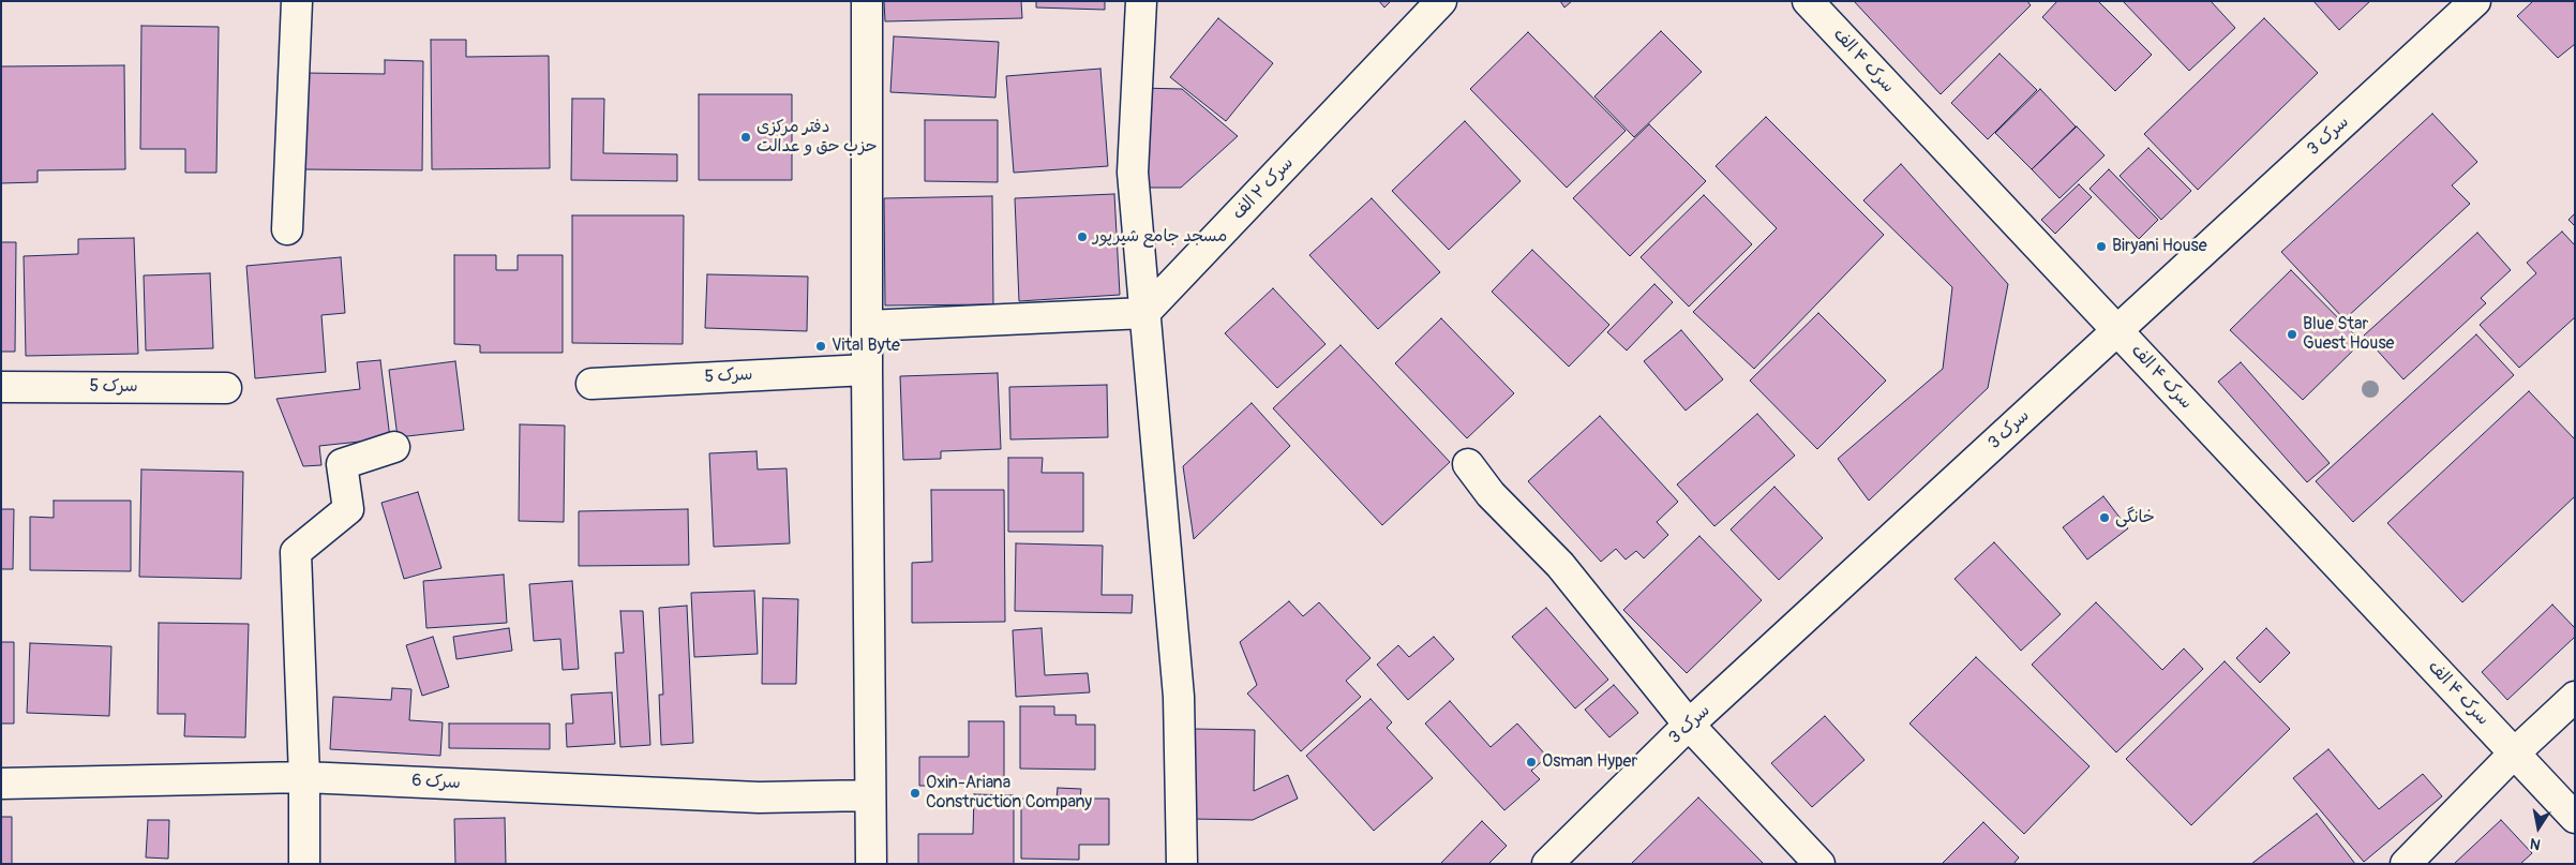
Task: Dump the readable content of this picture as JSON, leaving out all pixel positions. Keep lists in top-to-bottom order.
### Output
{
  "streets": {
    "street": [
      "سرک ۴ الف",
      "سرک 3",
      "سرک ۲ الف",
      "سرک 5",
      "سرک 6"
    ]
  },
  "crossings": [
    ["سرک ۴ الف", "سرک 3"]
  ],
  "places": [
    "دفتر مرکزی حزب حق و عدالت",
    "مسجد جامع شیرپور",
    "Biryani House",
    "Blue Star Guest House",
    "Vital Byte",
    "خانگی",
    "Osman Hyper",
    "Oxin-Ariana Construction Company"
  ],
  "north": "bottom"
}
